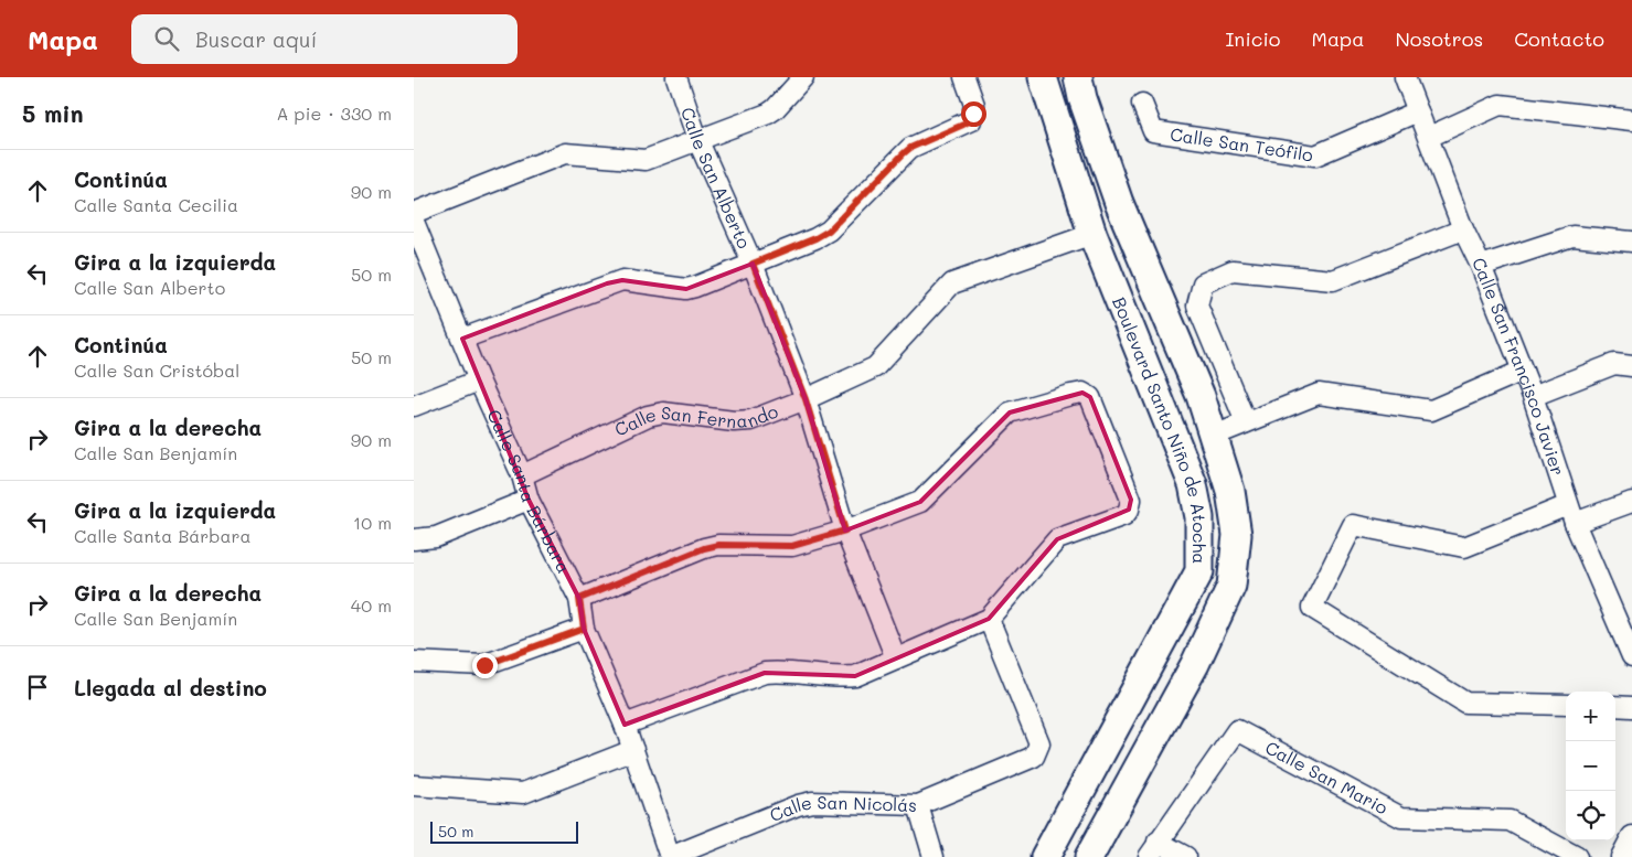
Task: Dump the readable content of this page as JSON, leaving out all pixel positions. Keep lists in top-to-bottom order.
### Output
{
  "streets": {
    "street": [
      "Calle San Teófilo",
      "Calle San Alberto",
      "Calle San Francisco Javier",
      "Calle San Fernando",
      "Boulevard Santo Niño de Atocha",
      "Calle Santa Bárbara",
      "Calle San Mario",
      "Calle San Nicolás"
    ]
  },
  "crossings": [
    ["Calle San Teófilo", "Calle San Francisco Javier"],
    ["Calle San Alberto", "Calle San Fernando"],
    ["Calle San Fernando", "Boulevard Santo Niño de Atocha"],
    ["Calle San Fernando", "Calle Santa Bárbara"],
    ["Calle Santa Bárbara", "Calle San Nicolás"]
  ],
  "scale_bar": "50 m",
  "page": {
    "header": "Mapa",
    "search": "Buscar aquí",
    "nav": [
      "Inicio",
      "Mapa",
      "Nosotros",
      "Contacto"
    ],
    "heading": ["5 min", "A pie · 330 m"],
    "list": [
      ["Continúa", "Calle Santa Cecilia", "90 m"],
      ["Gira a la izquierda", "Calle San Alberto", "50 m"],
      ["Continúa", "Calle San Cristóbal", "50 m"],
      ["Gira a la derecha", "Calle San Benjamín", "90 m"],
      ["Gira a la izquierda", "Calle Santa Bárbara", "10 m"],
      ["Gira a la derecha", "Calle San Benjamín", "40 m"],
      "Llegada al destino"
    ],
    "map_buttons": ["+", "−"],
    "scale": "50 m"
  }
}
